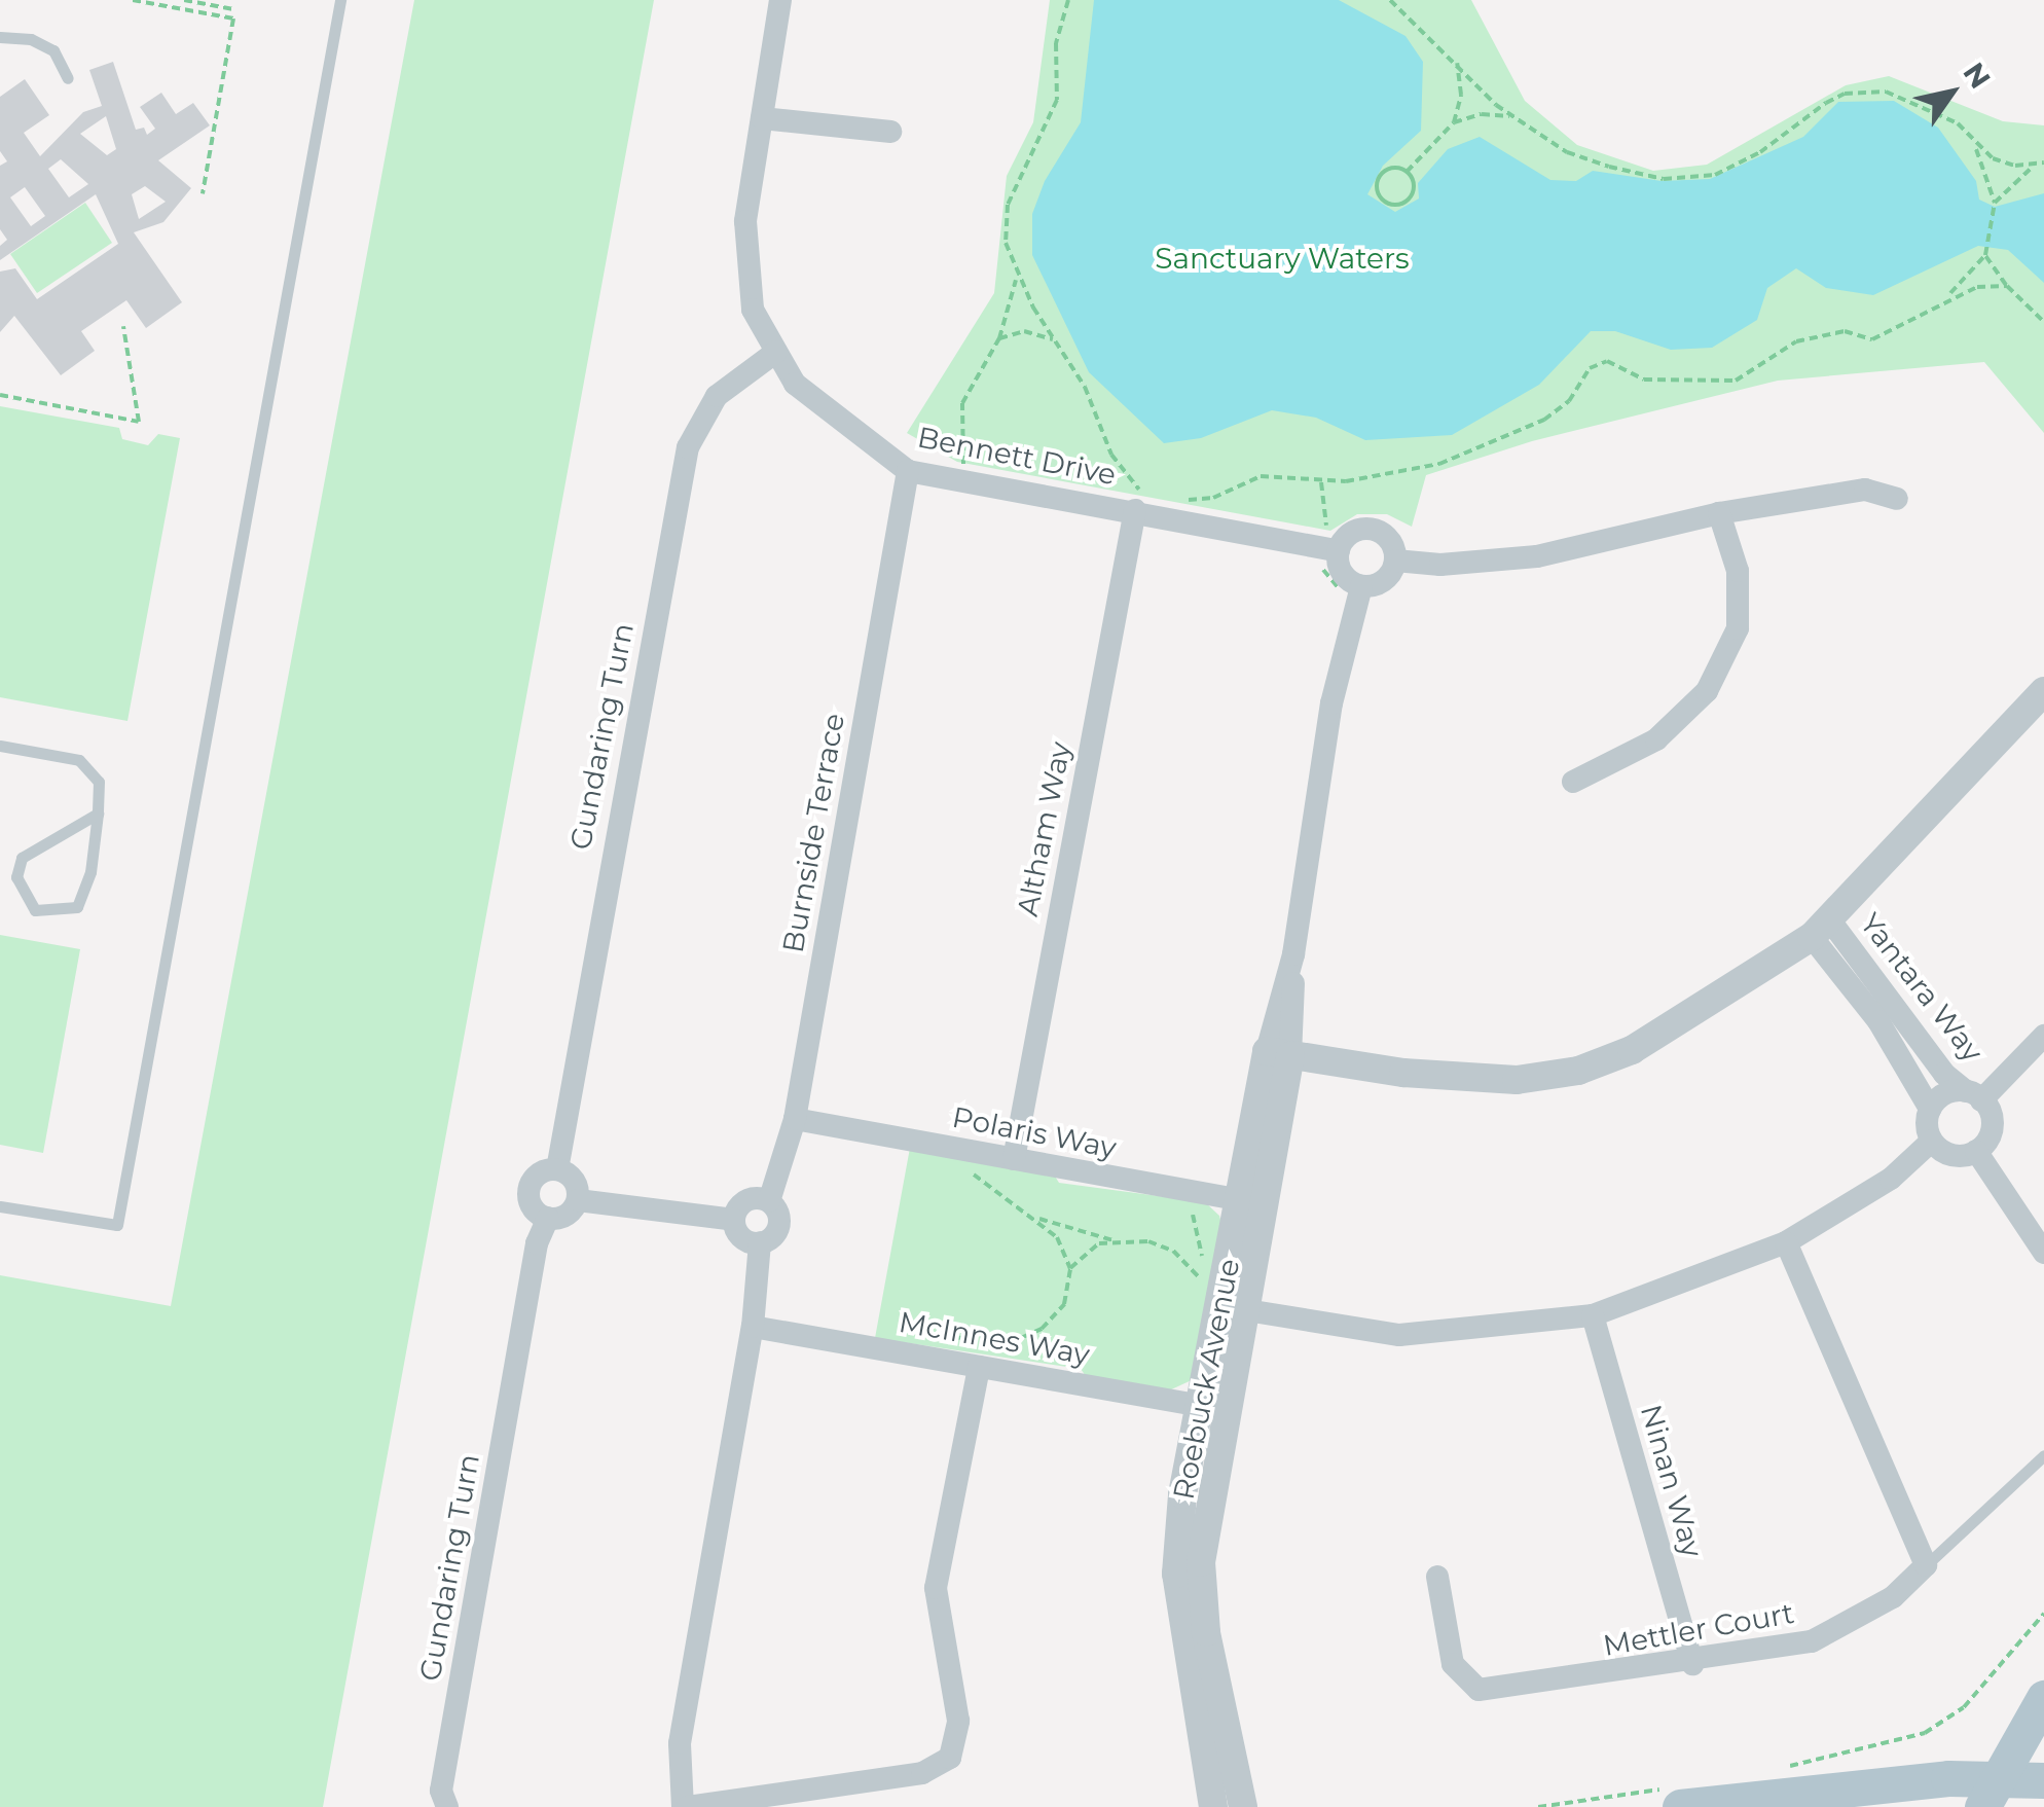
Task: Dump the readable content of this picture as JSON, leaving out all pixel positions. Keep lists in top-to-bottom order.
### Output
{
  "streets": {
    "street": [
      "Bennett Drive",
      "Gundaring Turn",
      "Altham Way",
      "Burnside Terrace",
      "Yantara Way",
      "Polaris Way",
      "McInnes Way",
      "Roebuck Avenue",
      "Ninan Way",
      "Mettler Court"
    ]
  },
  "crossings": [
    ["Bennett Drive", "Gundaring Turn"],
    ["Bennett Drive", "Altham Way"],
    ["Bennett Drive", "Burnside Terrace"],
    ["Bennett Drive", "Roebuck Avenue"],
    ["Altham Way", "Polaris Way"],
    ["Burnside Terrace", "Polaris Way"],
    ["Burnside Terrace", "McInnes Way"],
    ["Polaris Way", "Roebuck Avenue"],
    ["McInnes Way", "Roebuck Avenue"],
    ["Ninan Way", "Mettler Court"]
  ],
  "parks": ["Sanctuary Waters"],
  "north": "top right"
}
